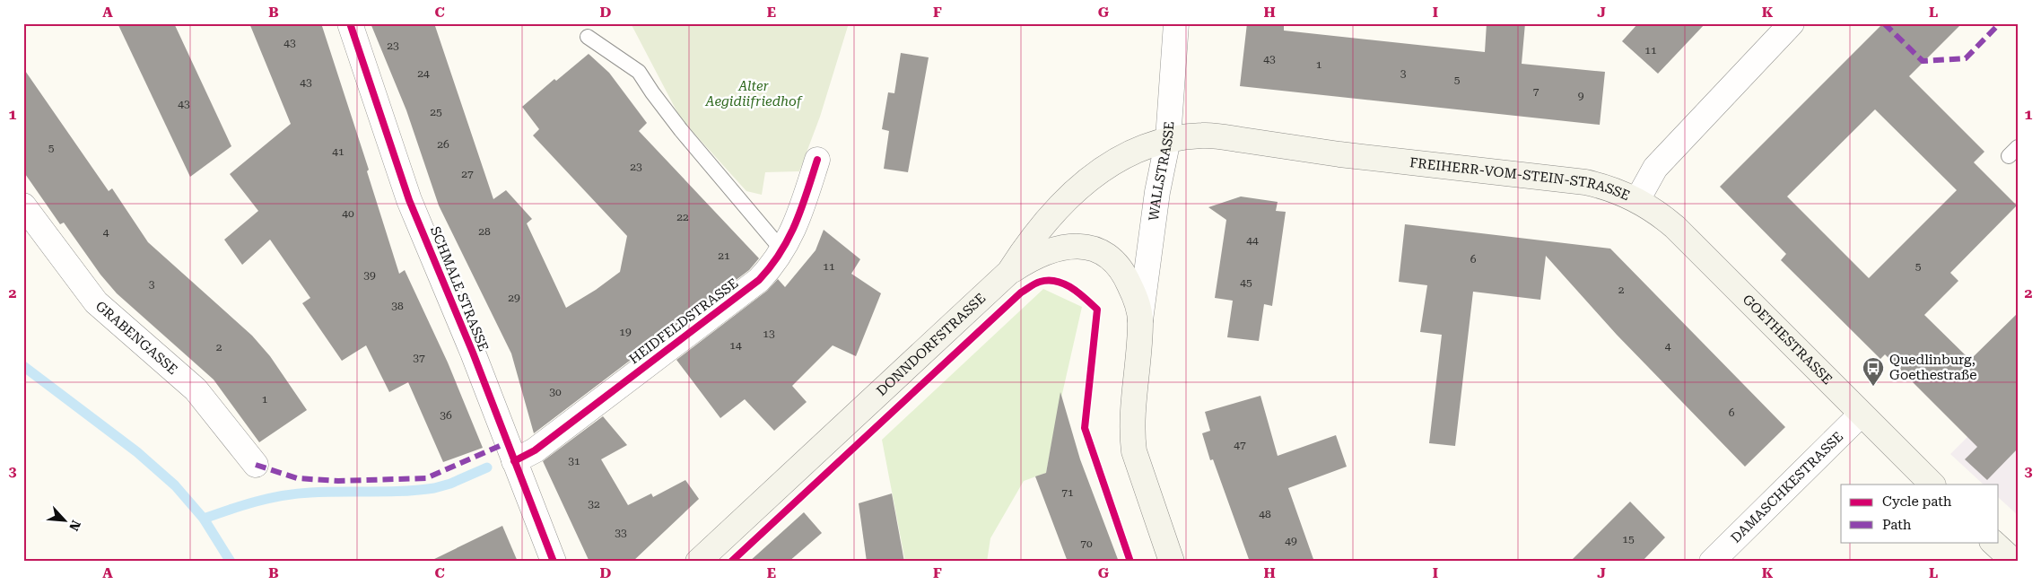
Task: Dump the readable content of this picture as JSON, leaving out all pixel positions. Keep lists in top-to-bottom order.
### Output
{
  "streets": {
    "main road": [
      "WALLSTRASSE",
      "FREIHERR-VOM-STEIN-STRASSE",
      "GOETHESTRASSE",
      "DONNDORFSTRASSE"
    ],
    "street": [
      "SCHMALE STRASSE",
      "HEIDFELDSTRASSE",
      "GRABENGASSE",
      "DAMASCHKESTRASSE"
    ]
  },
  "crossings": [
    ["WALLSTRASSE", "FREIHERR-VOM-STEIN-STRASSE"],
    ["WALLSTRASSE", "DONNDORFSTRASSE"],
    ["FREIHERR-VOM-STEIN-STRASSE", "GOETHESTRASSE"],
    ["FREIHERR-VOM-STEIN-STRASSE", "DONNDORFSTRASSE"],
    ["SCHMALE STRASSE", "HEIDFELDSTRASSE"],
    ["GOETHESTRASSE", "DAMASCHKESTRASSE"]
  ],
  "parks": ["Alter Aegidiifriedhof"],
  "places": {
    "bus stop": ["Quedlinburg, Goethestraße"]
  },
  "house_numbers": [
    "43",
    "23",
    "11",
    "43",
    "1",
    "24",
    "3",
    "5",
    "43",
    "7",
    "9",
    "43",
    "25",
    "26",
    "5",
    "41",
    "23",
    "27",
    "40",
    "22",
    "28",
    "4",
    "44",
    "21",
    "6",
    "11",
    "5",
    "39",
    "45",
    "3",
    "2",
    "29",
    "38",
    "19",
    "13",
    "14",
    "4",
    "2",
    "37",
    "30",
    "1",
    "6",
    "36",
    "47",
    "31",
    "71",
    "32",
    "48",
    "33",
    "15",
    "49",
    "70"
  ],
  "legend": ["Cycle path", "Path"],
  "north": "bottom right",
  "grid": {
    "columns": [
      "A",
      "B",
      "C",
      "D",
      "E",
      "F",
      "G",
      "H",
      "I",
      "J",
      "K",
      "L"
    ],
    "rows": ["1", "2", "3"]
  }
}
